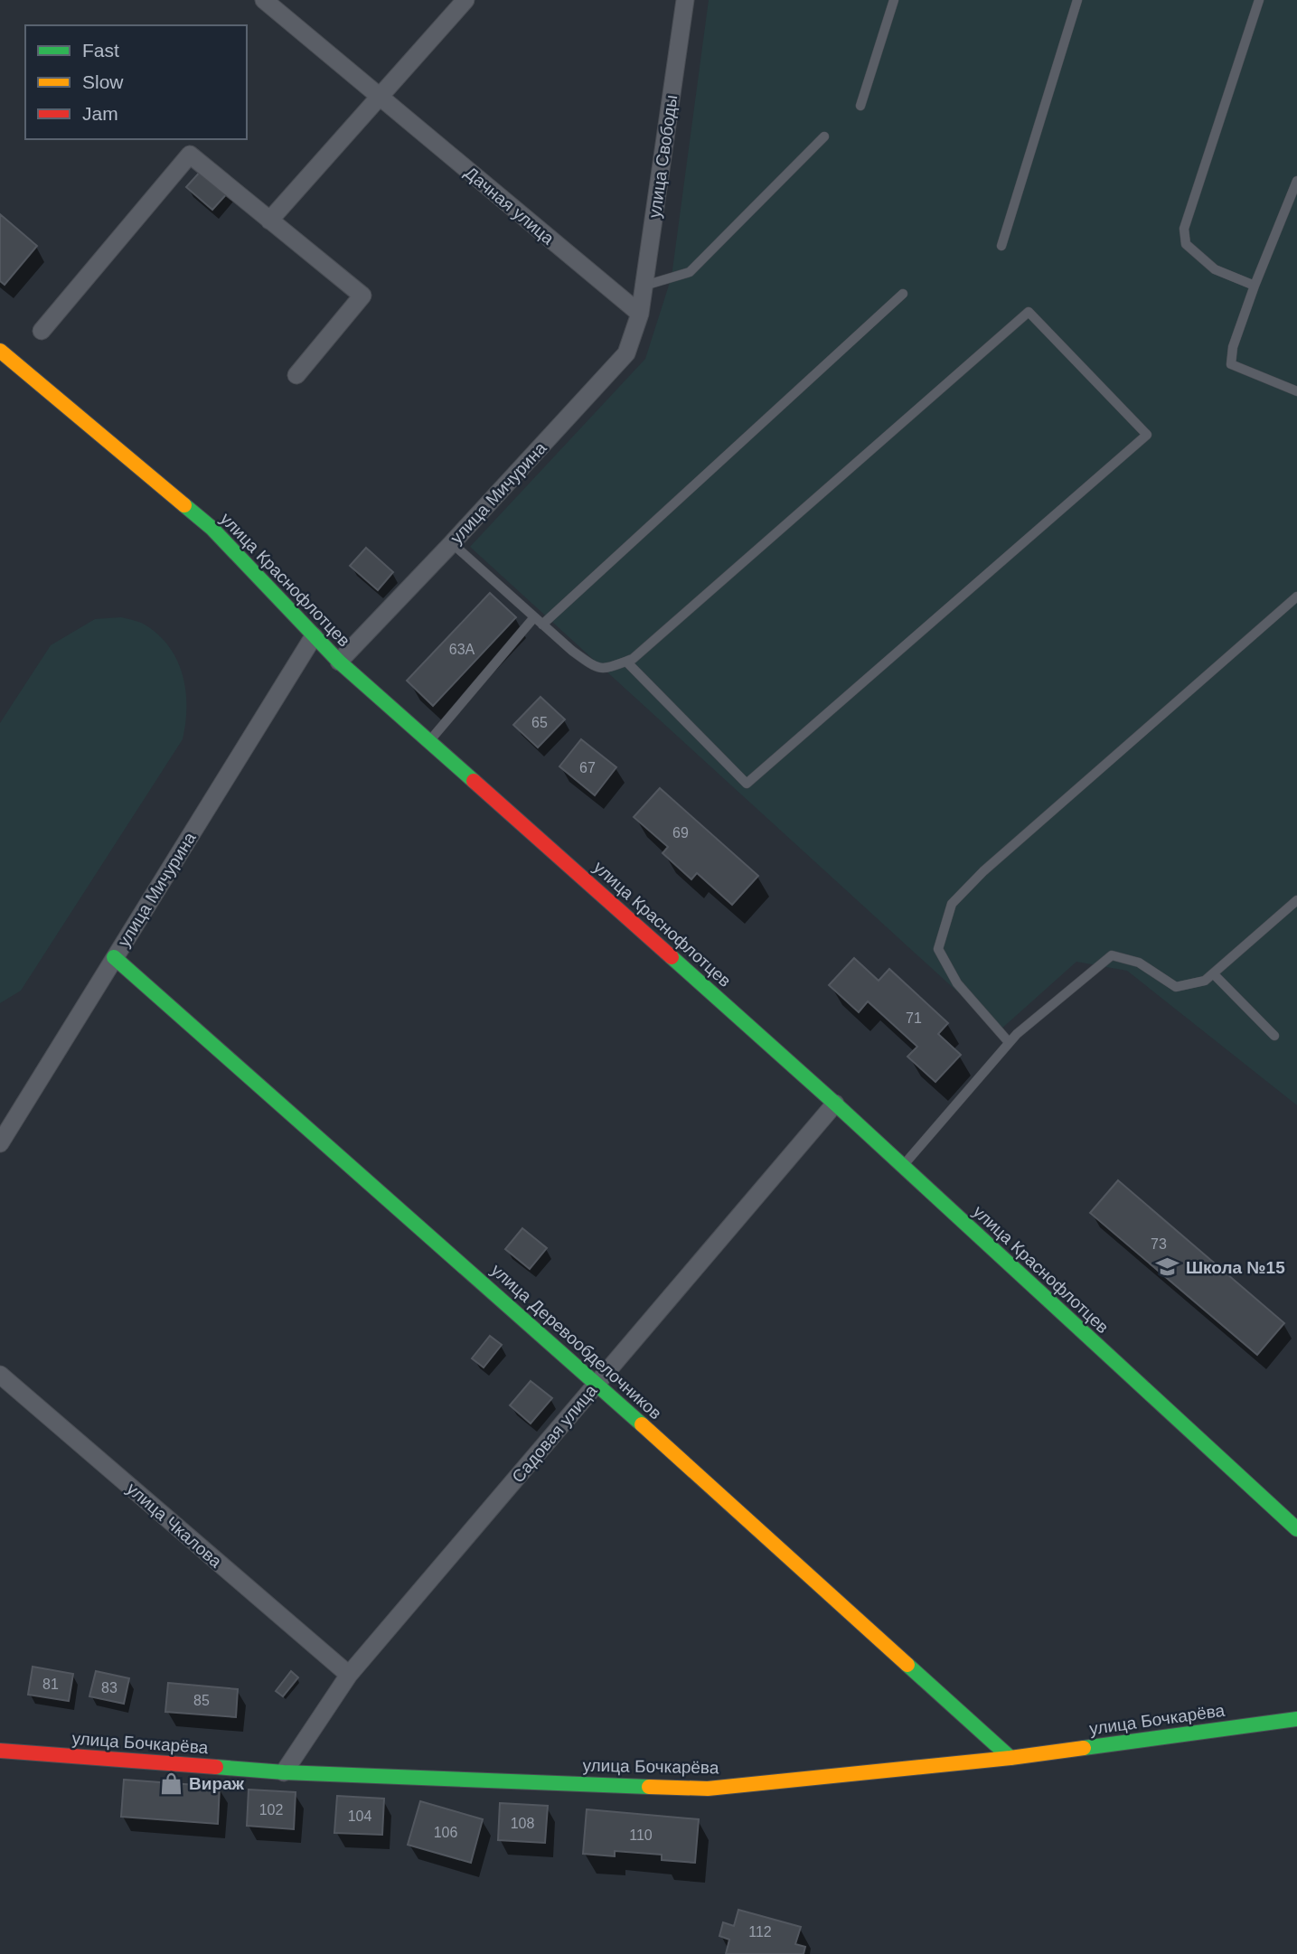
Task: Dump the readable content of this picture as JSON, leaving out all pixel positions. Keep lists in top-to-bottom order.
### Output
{
  "streets": {
    "street": [
      "улица Свободы",
      "Дачная улица",
      "улица Мичурина",
      "улица Краснофлотцев",
      "улица Деревообделочников",
      "Садовая улица",
      "улица Чкалова",
      "улица Бочкарёва"
    ]
  },
  "crossings": [
    ["улица Свободы", "Дачная улица"],
    ["улица Свободы", "улица Мичурина"],
    ["Дачная улица", "улица Мичурина"],
    ["улица Мичурина", "улица Краснофлотцев"],
    ["улица Мичурина", "улица Деревообделочников"],
    ["улица Краснофлотцев", "Садовая улица"],
    ["улица Деревообделочников", "Садовая улица"],
    ["улица Деревообделочников", "улица Бочкарёва"],
    ["Садовая улица", "улица Чкалова"],
    ["Садовая улица", "улица Бочкарёва"]
  ],
  "places": {
    "school or university": ["Школа №15"],
    "shop": ["Вираж"]
  },
  "house_numbers": [
    "63А",
    "65",
    "67",
    "69",
    "71",
    "73",
    "81",
    "83",
    "85",
    "102",
    "104",
    "108",
    "106",
    "110",
    "112"
  ],
  "legend": ["Fast", "Slow", "Jam"]
}
